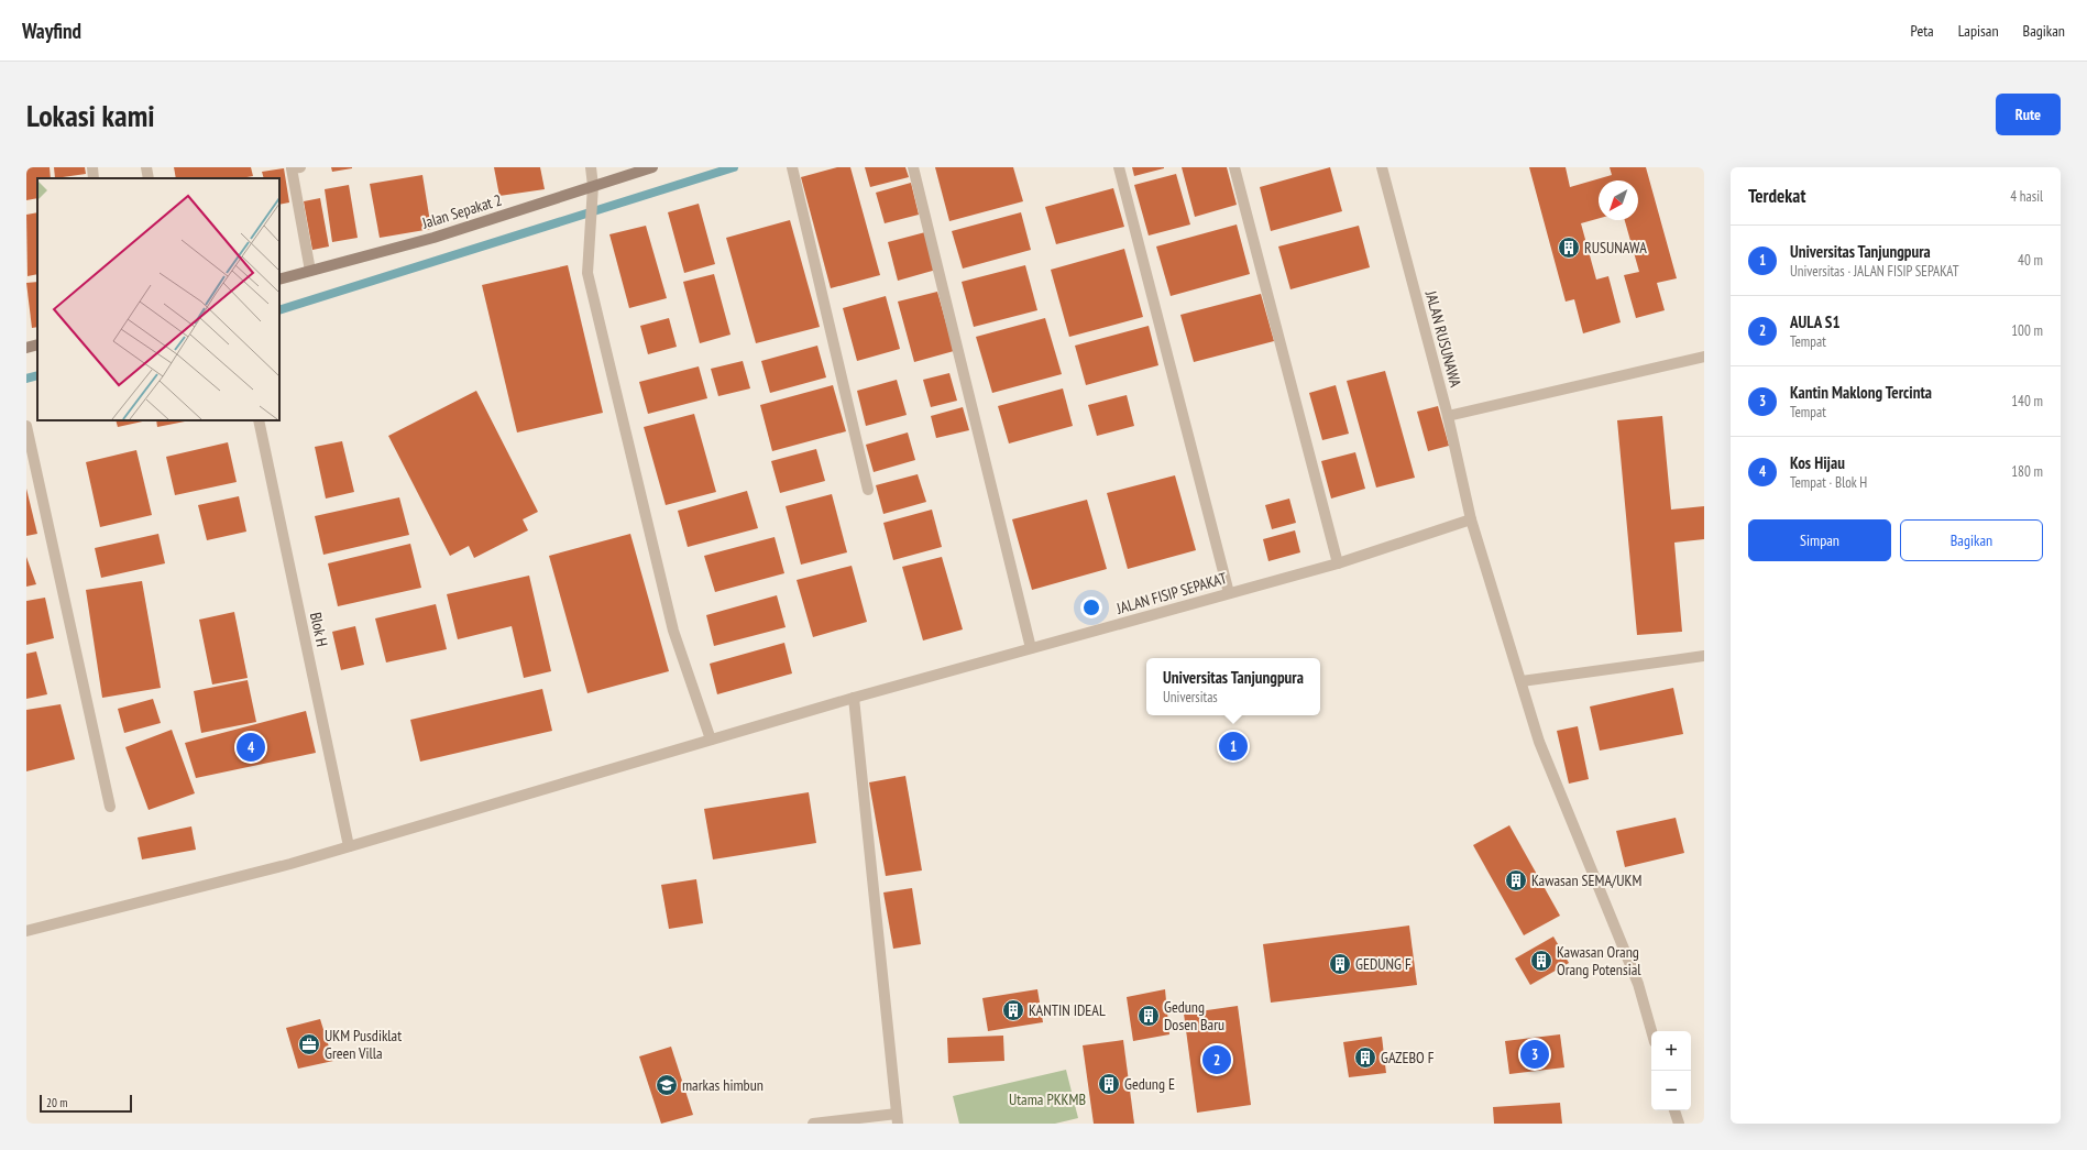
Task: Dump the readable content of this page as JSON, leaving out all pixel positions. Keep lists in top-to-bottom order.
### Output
{
  "streets": {
    "street": [
      "Jalan Sepakat 2",
      "JALAN RUSUNAWA",
      "JALAN FISIP SEPAKAT",
      "Blok H"
    ]
  },
  "crossings": [
    ["JALAN RUSUNAWA", "JALAN FISIP SEPAKAT"],
    ["JALAN FISIP SEPAKAT", "Blok H"]
  ],
  "parks": ["Utama PKKMB"],
  "places": {
    "building": [
      "RUSUNAWA",
      "Kawasan SEMA/UKM",
      "Kawasan Orang Orang Potensial",
      "GEDUNG F",
      "KANTIN IDEAL",
      "Gedung Dosen Baru",
      "GAZEBO F",
      "Gedung E"
    ],
    "office": ["UKM Pusdiklat Green Villa"],
    "school or university": ["markas himbun"]
  },
  "scale_bar": "20 m",
  "north": "bottom left",
  "page": {
    "header": "Wayfind",
    "nav": ["Peta", "Lapisan", "Bagikan"],
    "buttons": [
      "Rute",
      ["Simpan", "Bagikan"]
    ],
    "title": "Lokasi kami",
    "heading": ["Terdekat", "4 hasil"],
    "list": [
      {
        "mark": "1",
        "name": "Universitas Tanjungpura",
        "note": "Universitas · JALAN FISIP SEPAKAT",
        "value": "40 m"
      },
      {
        "mark": "2",
        "name": "AULA S1",
        "note": "Tempat",
        "value": "100 m"
      },
      {
        "mark": "3",
        "name": "Kantin Maklong Tercinta",
        "note": "Tempat",
        "value": "140 m"
      },
      {
        "mark": "4",
        "name": "Kos Hijau",
        "note": "Tempat · Blok H",
        "value": "180 m"
      }
    ],
    "popup": ["Universitas Tanjungpura", "Universitas"],
    "pins": [
      "1",
      "4",
      "3",
      "2"
    ],
    "map_buttons": ["+", "−"],
    "scale": "20 m"
  }
}
